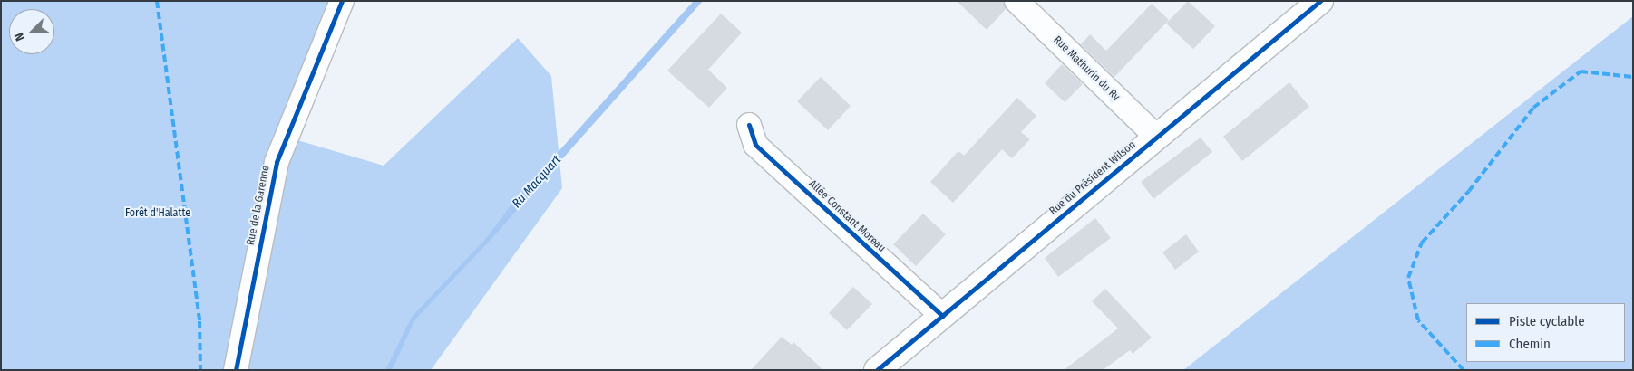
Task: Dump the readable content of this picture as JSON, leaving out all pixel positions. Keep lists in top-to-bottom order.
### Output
{
  "streets": {
    "street": [
      "Rue Mathurin du Ry",
      "Rue du Président Wilson",
      "Rue de la Garenne",
      "Allée Constant Moreau"
    ]
  },
  "crossings": [
    ["Rue Mathurin du Ry", "Rue du Président Wilson"],
    ["Rue du Président Wilson", "Allée Constant Moreau"]
  ],
  "water": ["Ru Macquart"],
  "parks": ["Forêt d'Halatte"],
  "legend": ["Piste cyclable", "Chemin"],
  "north": "bottom left"
}
